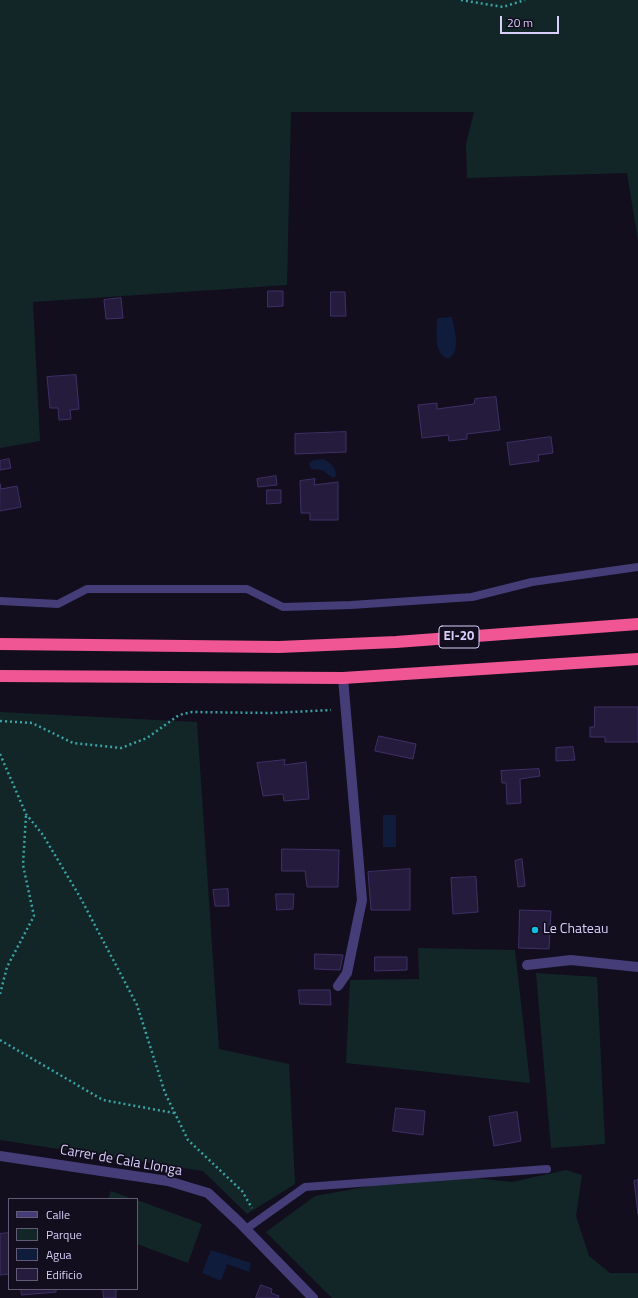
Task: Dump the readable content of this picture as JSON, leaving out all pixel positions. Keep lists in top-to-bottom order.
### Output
{
  "streets": {
    "highway": ["EI-20"],
    "street": ["Carrer de Cala Llonga"]
  },
  "places": ["Le Chateau"],
  "legend": [
    "Calle",
    "Parque",
    "Agua",
    "Edificio"
  ],
  "scale_bar": "20 m"
}
